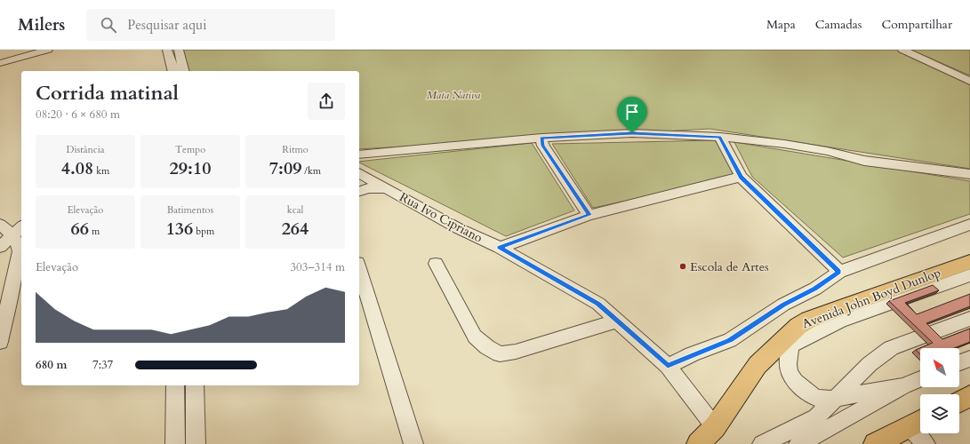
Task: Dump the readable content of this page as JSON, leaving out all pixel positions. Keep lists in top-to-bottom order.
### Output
{
  "streets": {
    "main road": ["Avenida John Boyd Dunlop"],
    "street": ["Rua Ivo Cipriano"]
  },
  "crossings": [
    ["Rua Ivo Cipriano", "Avenida John Boyd Dunlop"]
  ],
  "parks": ["Mata Nativa"],
  "places": ["Escola de Artes"],
  "north": "top left",
  "page": {
    "header": "Milers",
    "search": "Pesquisar aqui",
    "nav": ["Mapa", "Camadas", "Compartilhar"],
    "heading": ["Corrida matinal", "08:20 · 6 × 680 m"],
    "stats": [
      ["Distância", "4.08 km"],
      ["Tempo", "29:10"],
      ["Ritmo", "7:09 /km"],
      ["Elevação", "66 m"],
      ["Batimentos", "136 bpm"],
      ["kcal", "264"]
    ],
    "chart": ["Elevação", "303–314 m"],
    "list": [
      {
        "name": "680 m",
        "note": "7:37"
      }
    ]
  }
}
